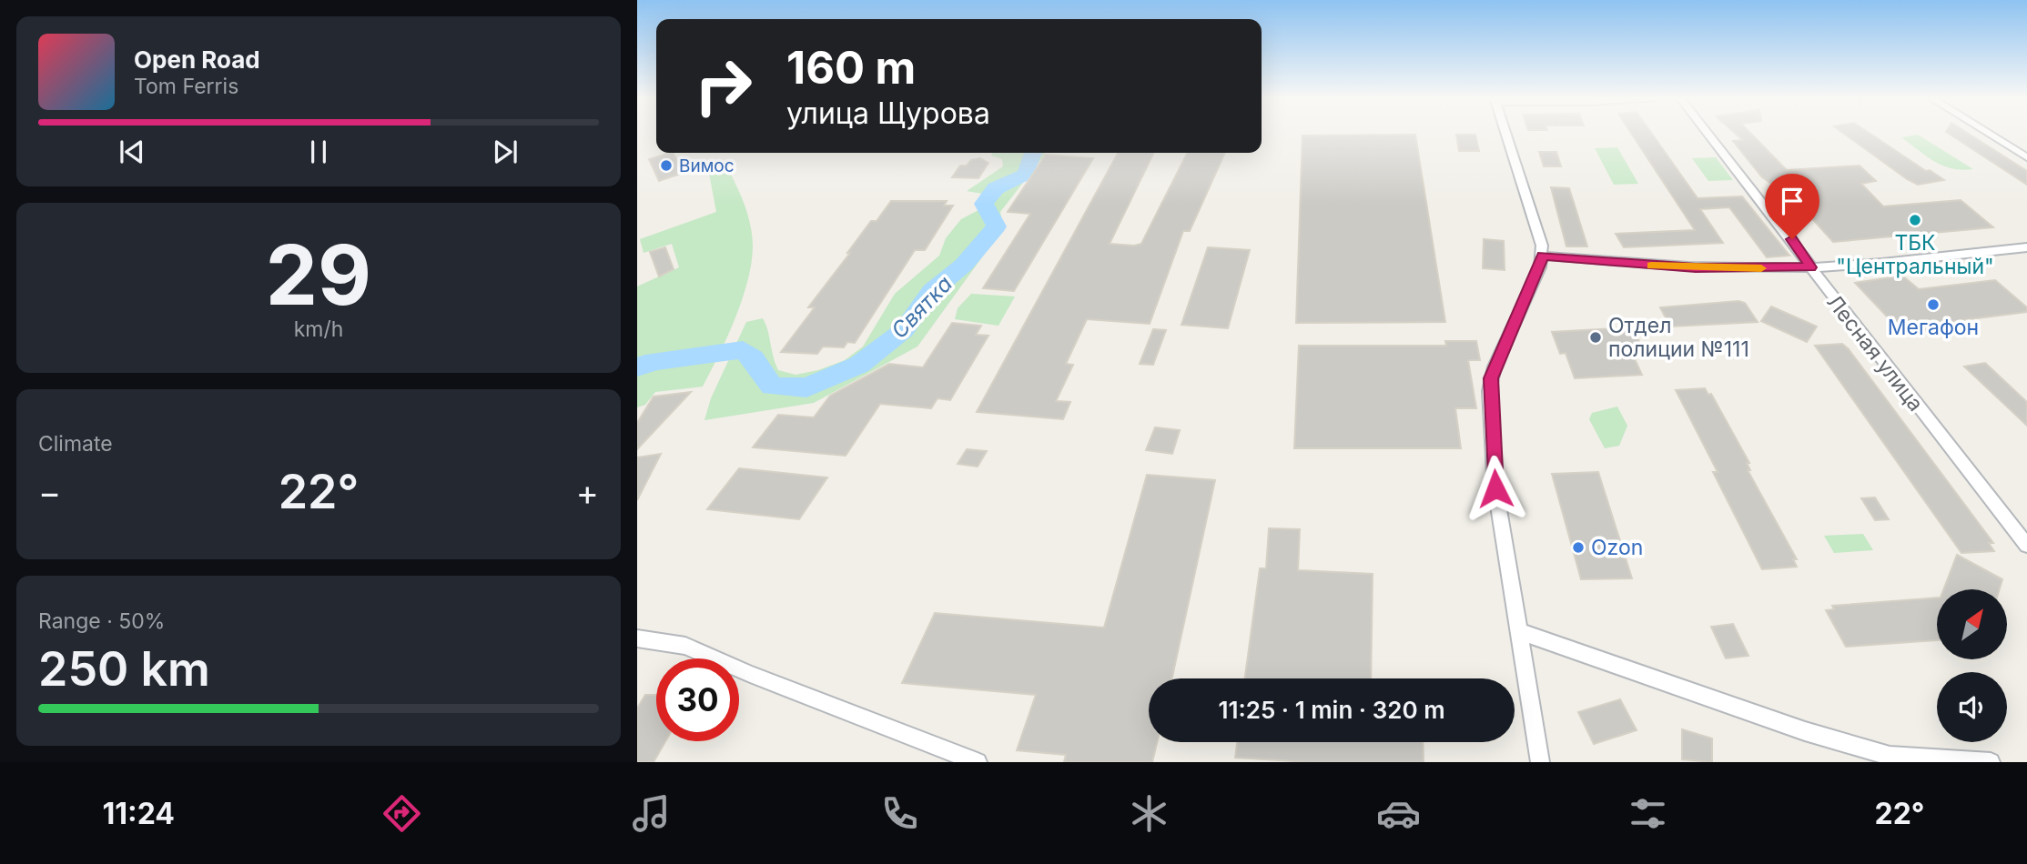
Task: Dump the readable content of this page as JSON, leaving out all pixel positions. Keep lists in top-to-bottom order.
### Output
{
  "streets": {
    "street": ["Лесная улица"]
  },
  "water": ["Святка"],
  "places": [
    "Вимос",
    "ТБК \"Центральный\"",
    "Мегафон",
    "Отдел полиции №111",
    "Ozon"
  ],
  "north": "top right",
  "page": {
    "turn": ["160 m", "улица Щурова"],
    "song": ["Open Road", "Tom Ferris"],
    "tile": [
      ["29", "km/h"],
      "Climate",
      ["Range · 50%", "250 km"]
    ],
    "heat": ["−", "22°", "+"],
    "limit": "30",
    "trip": "11:25 · 1 min · 320 m",
    "tabs": ["11:24", "22°"]
  }
}
